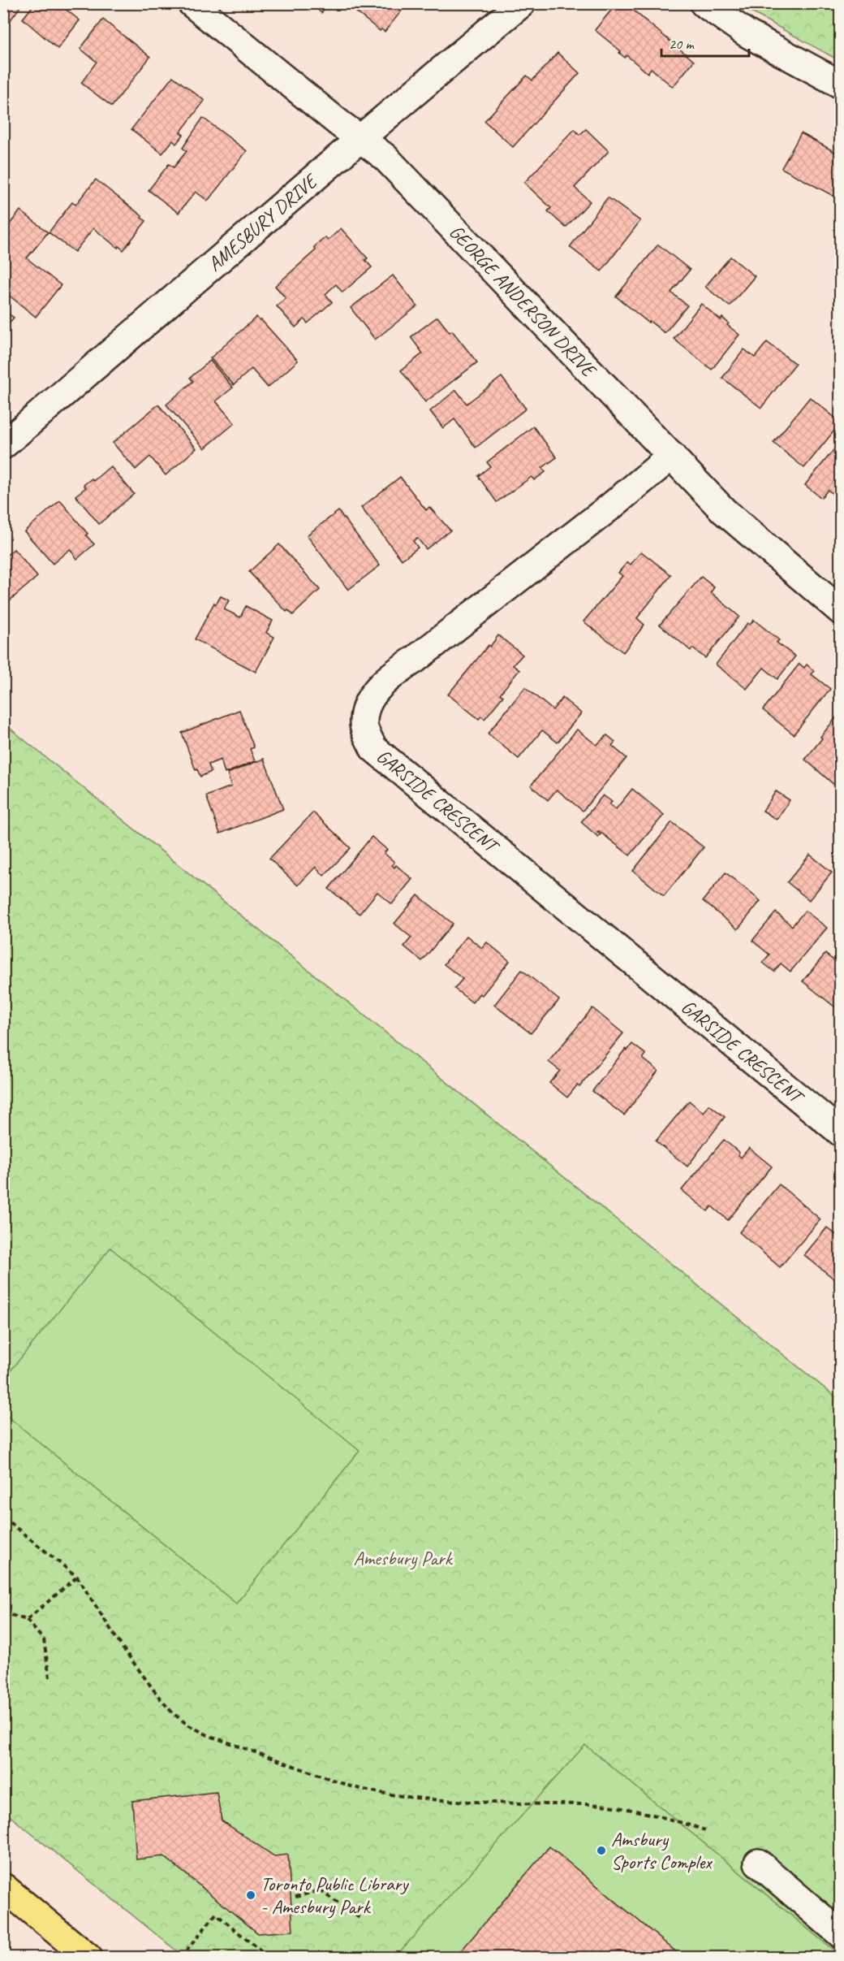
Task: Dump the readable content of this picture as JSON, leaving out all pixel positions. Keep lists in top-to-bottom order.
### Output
{
  "streets": {
    "street": ["AMESBURY DRIVE", "GEORGE ANDERSON DRIVE", "GARSIDE CRESCENT"]
  },
  "crossings": [
    ["AMESBURY DRIVE", "GEORGE ANDERSON DRIVE"],
    ["GEORGE ANDERSON DRIVE", "GARSIDE CRESCENT"]
  ],
  "parks": ["Amesbury Park"],
  "places": ["Amsbury Sports Complex", "Toronto Public Library - Amesbury Park"],
  "scale_bar": "20 m"
}
